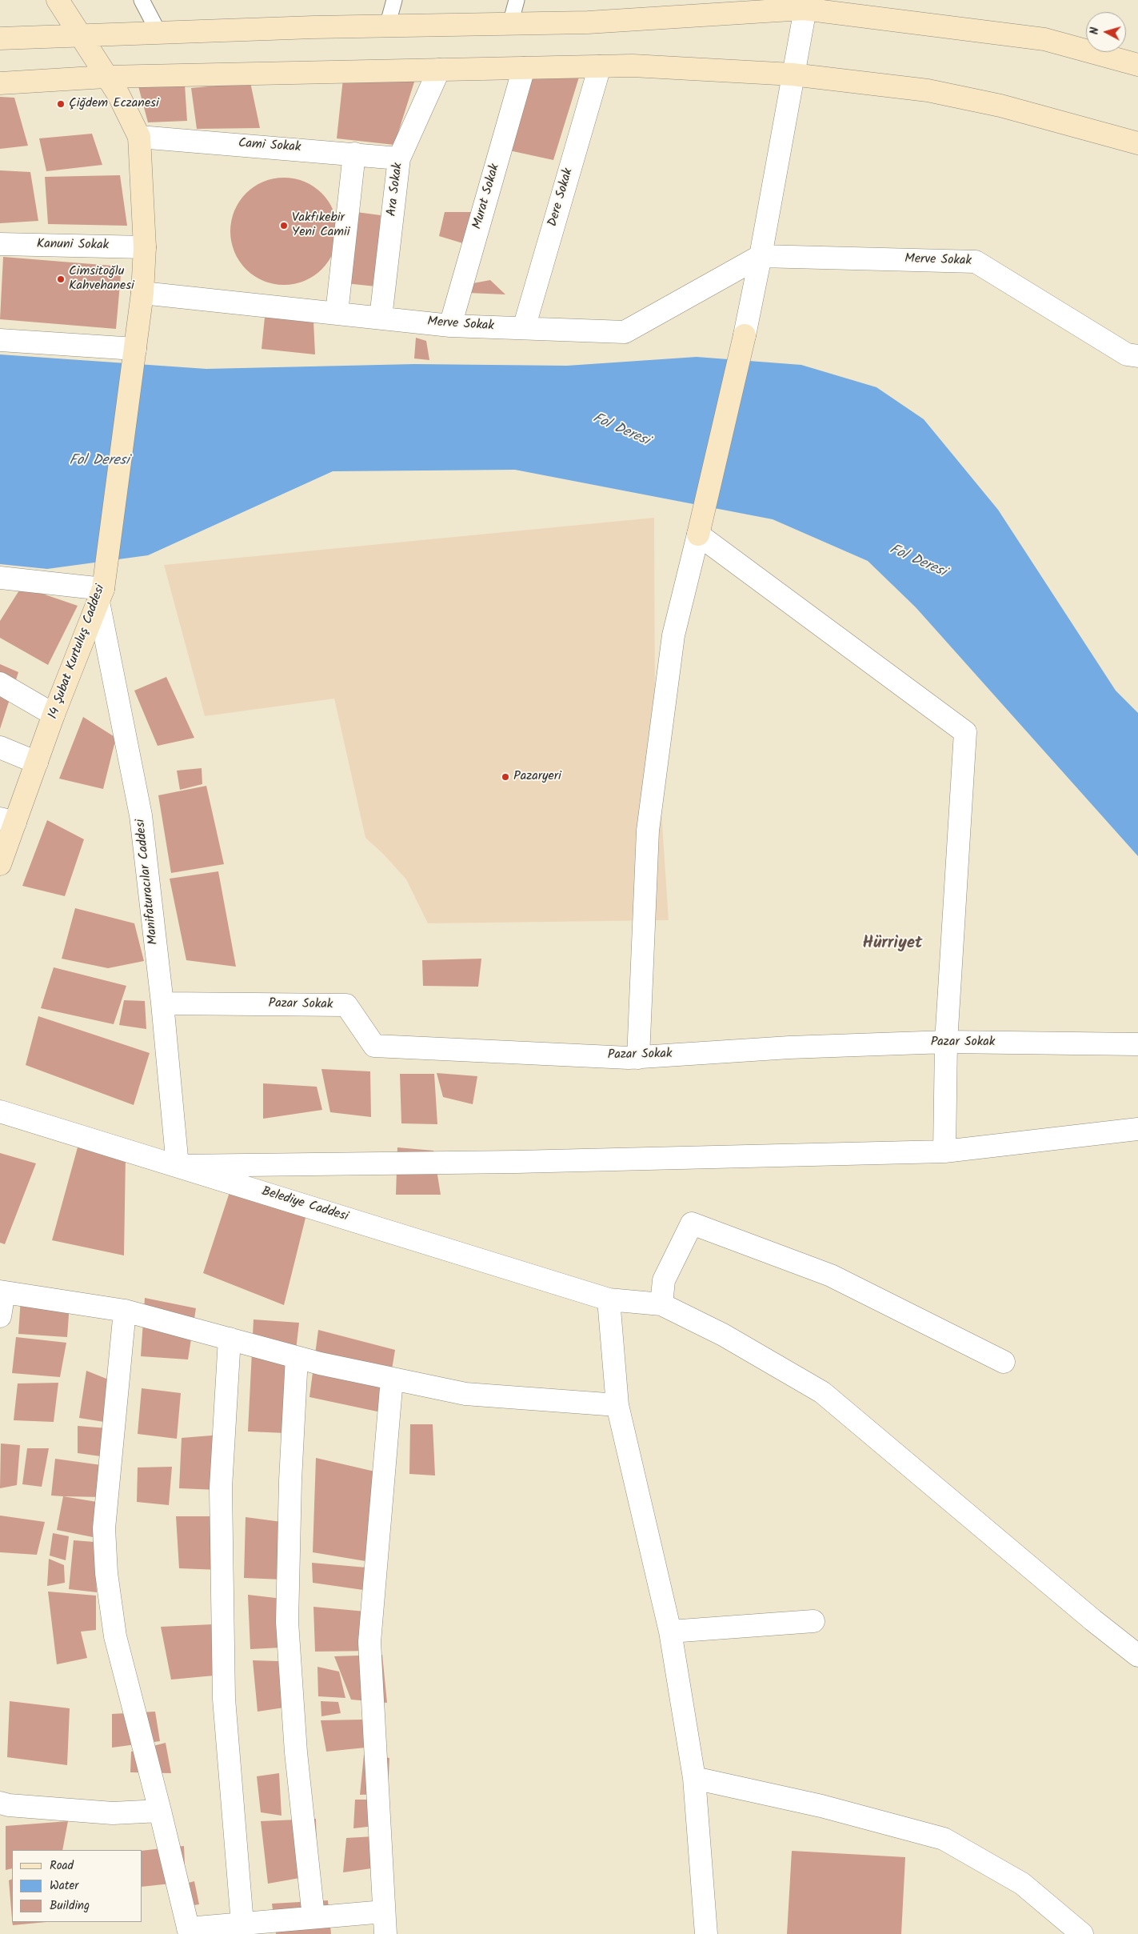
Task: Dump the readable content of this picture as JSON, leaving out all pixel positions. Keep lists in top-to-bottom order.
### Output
{
  "streets": {
    "main road": ["14 Şubat Kurtuluş Caddesi"],
    "street": [
      "Cami Sokak",
      "Ara Sokak",
      "Murat Sokak",
      "Dere Sokak",
      "Kanuni Sokak",
      "Merve Sokak",
      "Manifaturacılar Caddesi",
      "Pazar Sokak",
      "Belediye Caddesi"
    ]
  },
  "crossings": [
    ["Cami Sokak", "Ara Sokak"],
    ["Cami Sokak", "14 Şubat Kurtuluş Caddesi"],
    ["Ara Sokak", "Merve Sokak"],
    ["Murat Sokak", "Merve Sokak"],
    ["Dere Sokak", "Merve Sokak"],
    ["Kanuni Sokak", "14 Şubat Kurtuluş Caddesi"],
    ["Merve Sokak", "14 Şubat Kurtuluş Caddesi"],
    ["14 Şubat Kurtuluş Caddesi", "Manifaturacılar Caddesi"],
    ["Manifaturacılar Caddesi", "Pazar Sokak"],
    ["Manifaturacılar Caddesi", "Belediye Caddesi"]
  ],
  "districts": ["Hürriyet"],
  "water": ["Fol Deresi"],
  "places": [
    "Çiğdem Eczanesi",
    "Vakfıkebir Yeni Camii",
    "Cimsitoğlu Kahvehanesi",
    "Pazaryeri"
  ],
  "legend": ["Road", "Water", "Building"],
  "north": "left"
}
